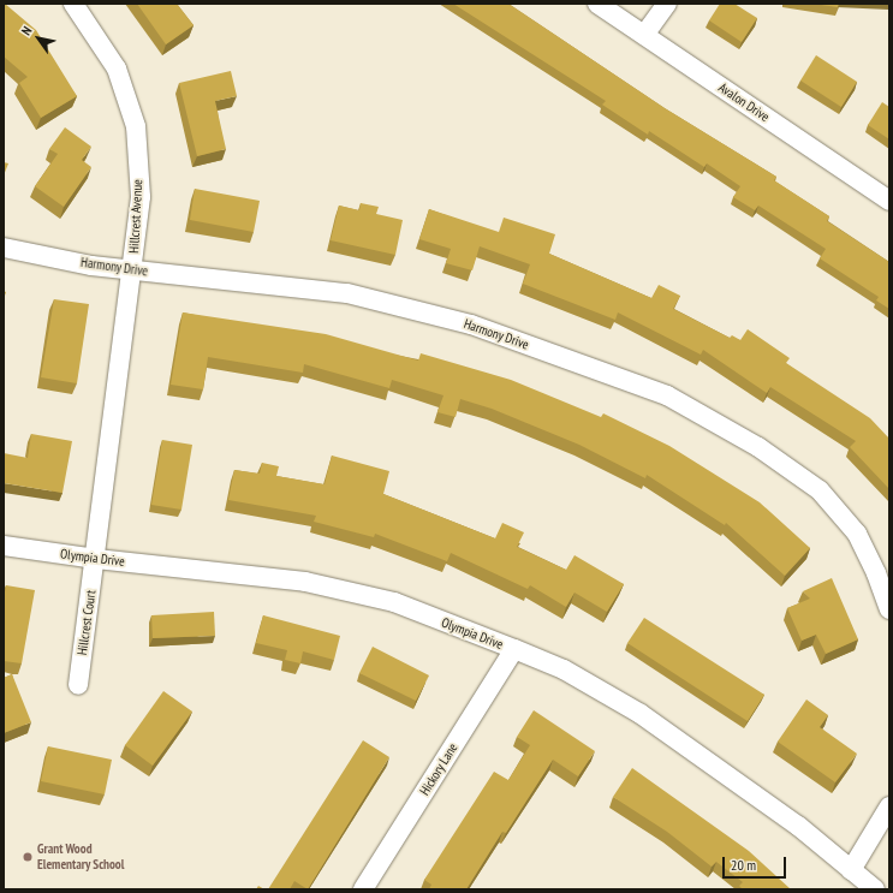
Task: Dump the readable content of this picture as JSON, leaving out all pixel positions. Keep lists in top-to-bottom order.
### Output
{
  "streets": {
    "street": [
      "Avalon Drive",
      "Hillcrest Avenue",
      "Harmony Drive",
      "Olympia Drive",
      "Hillcrest Court",
      "Hickory Lane"
    ]
  },
  "crossings": [
    ["Hillcrest Avenue", "Harmony Drive"],
    ["Hillcrest Avenue", "Olympia Drive"],
    ["Hillcrest Avenue", "Hillcrest Court"],
    ["Olympia Drive", "Hillcrest Court"],
    ["Olympia Drive", "Hickory Lane"]
  ],
  "places": ["Grant Wood Elementary School"],
  "scale_bar": "20 m",
  "north": "top left"
}
